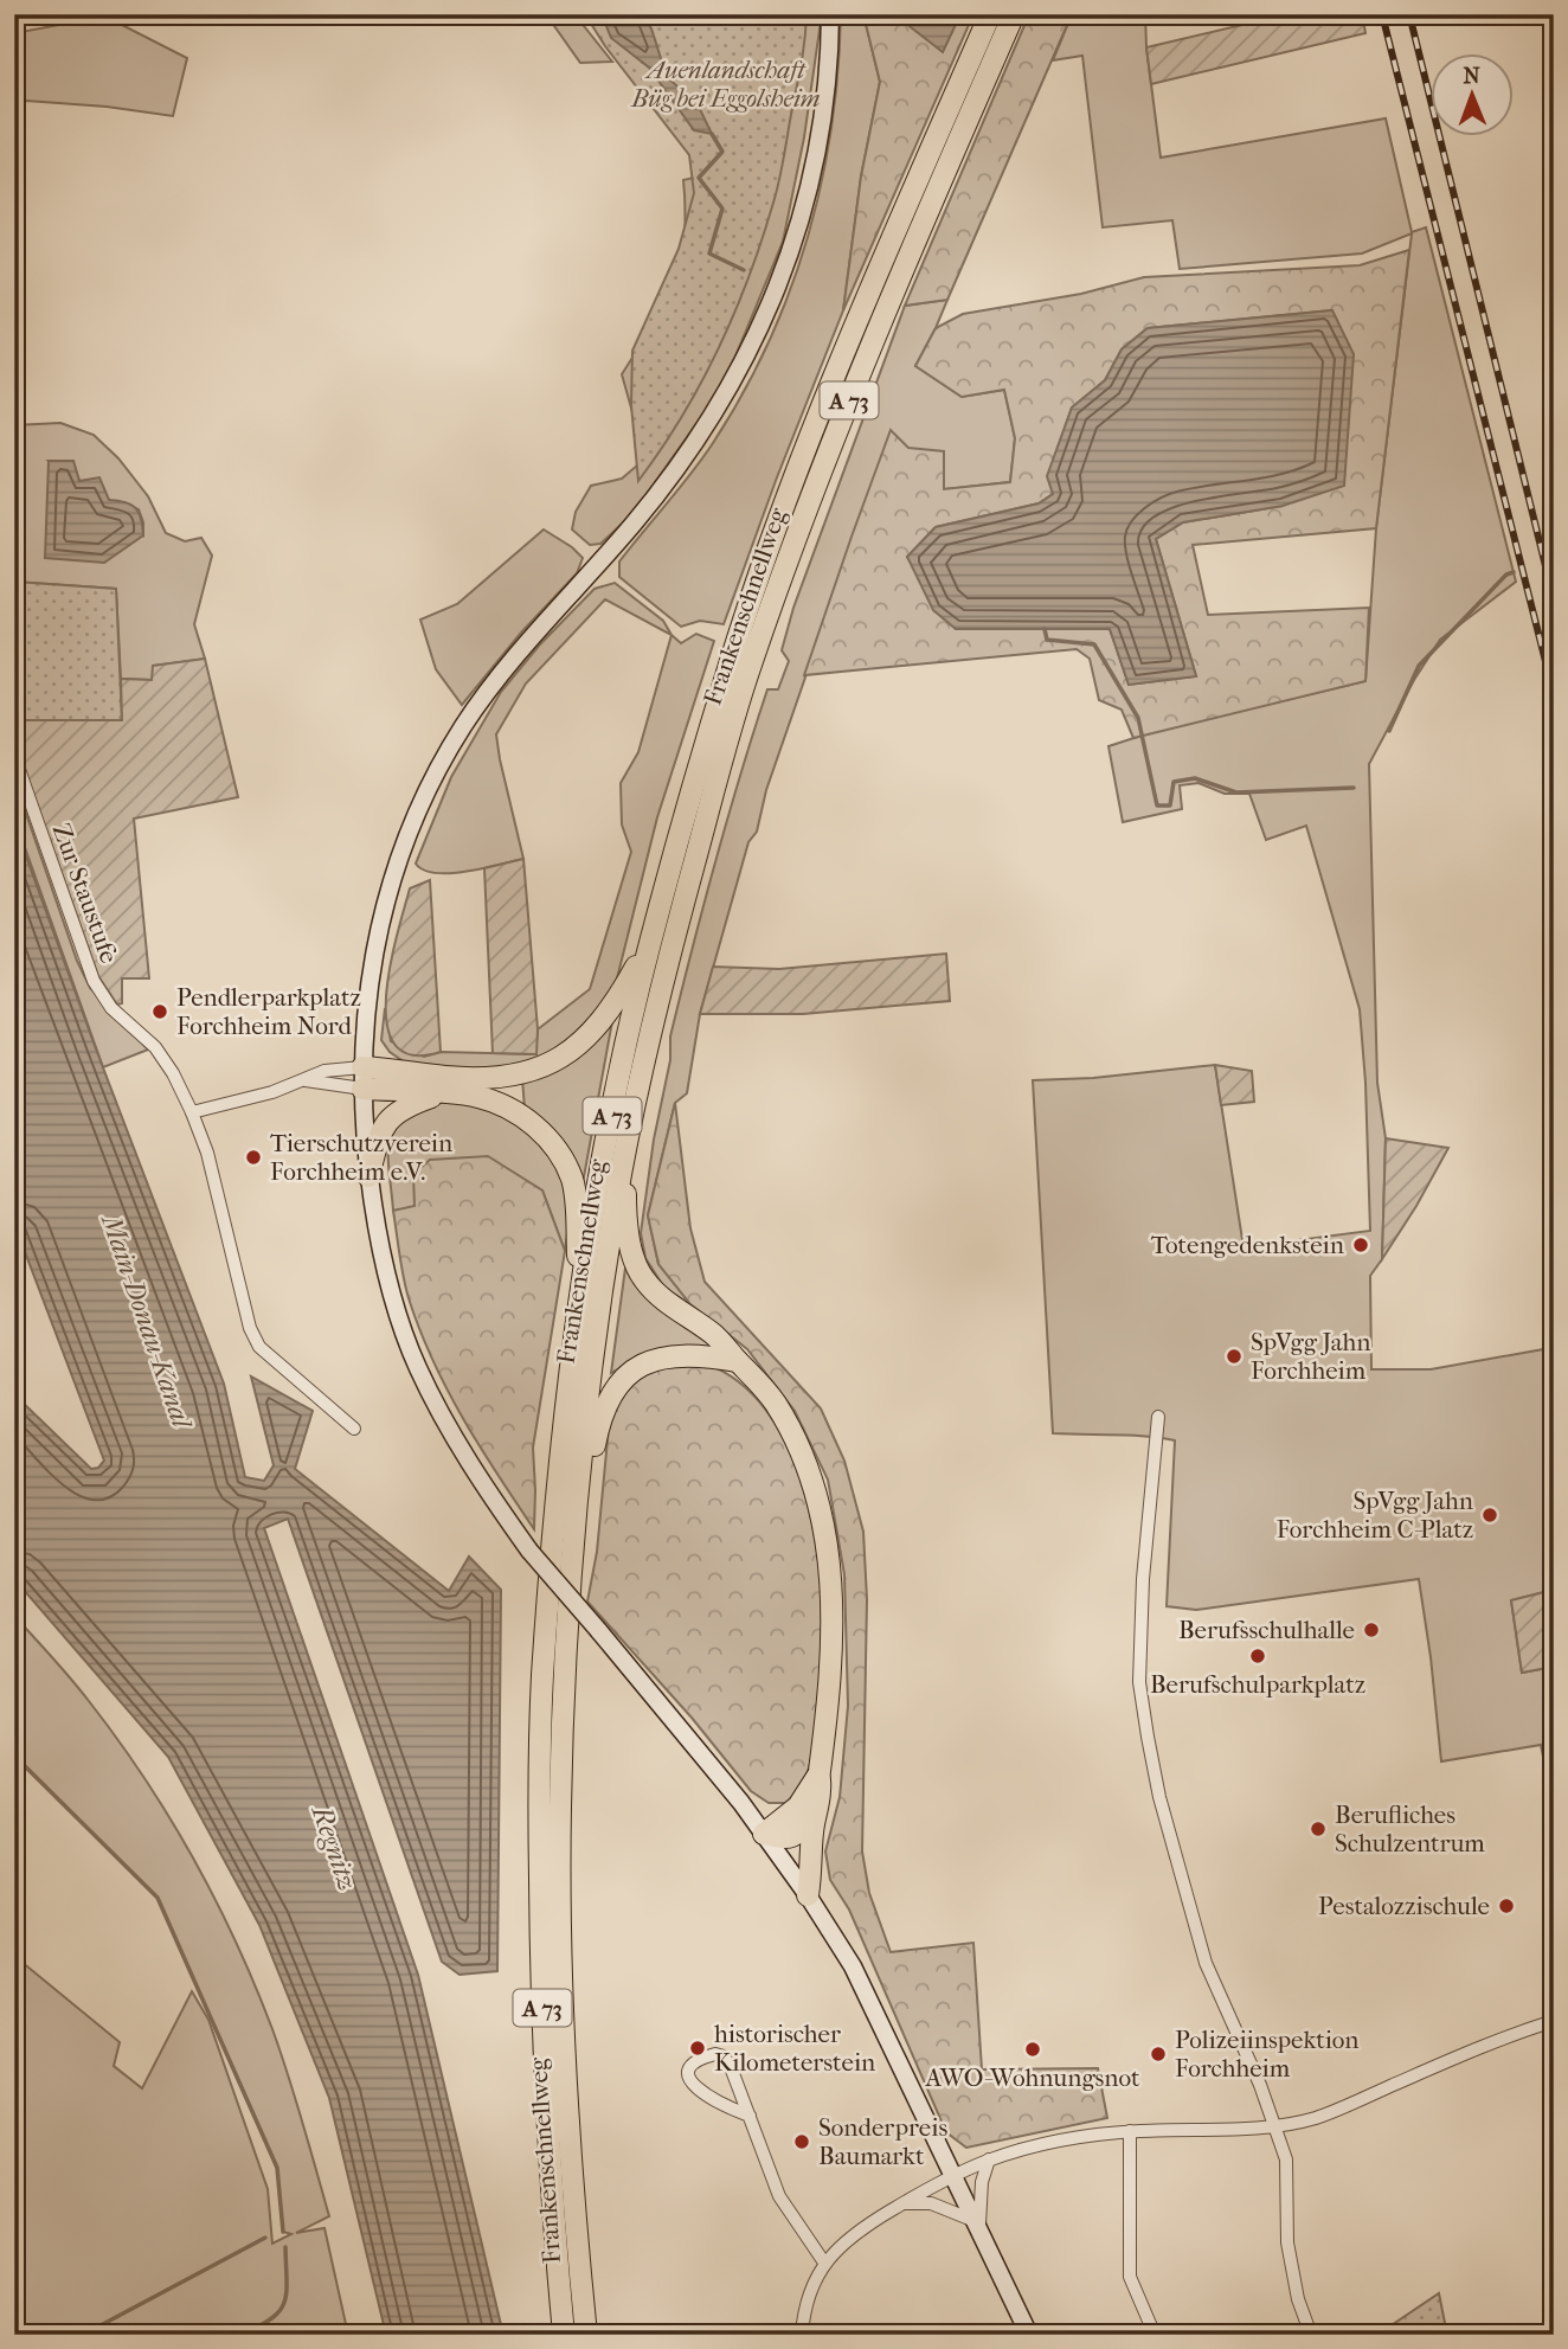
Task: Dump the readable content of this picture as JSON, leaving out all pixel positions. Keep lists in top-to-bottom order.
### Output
{
  "streets": {
    "highway": ["A 73", "Frankenschnellweg"],
    "street": ["Zur Staustufe"]
  },
  "water": ["Main-Donau-Kanal", "Regnitz"],
  "parks": ["Auenlandschaft Büg bei Eggolsheim"],
  "places": [
    "Pendlerparkplatz Forchheim Nord",
    "Tierschutzverein Forchheim e.V.",
    "Totengedenkstein",
    "SpVgg Jahn Forchheim",
    "SpVgg Jahn Forchheim C-Platz",
    "Berufsschulhalle",
    "Berufschulparkplatz",
    "Berufliches Schulzentrum",
    "Pestalozzischule",
    "historischer Kilometerstein",
    "AWO-Wohnungsnot",
    "Polizeiinspektion Forchheim",
    "Sonderpreis Baumarkt"
  ],
  "north": "top"
}
